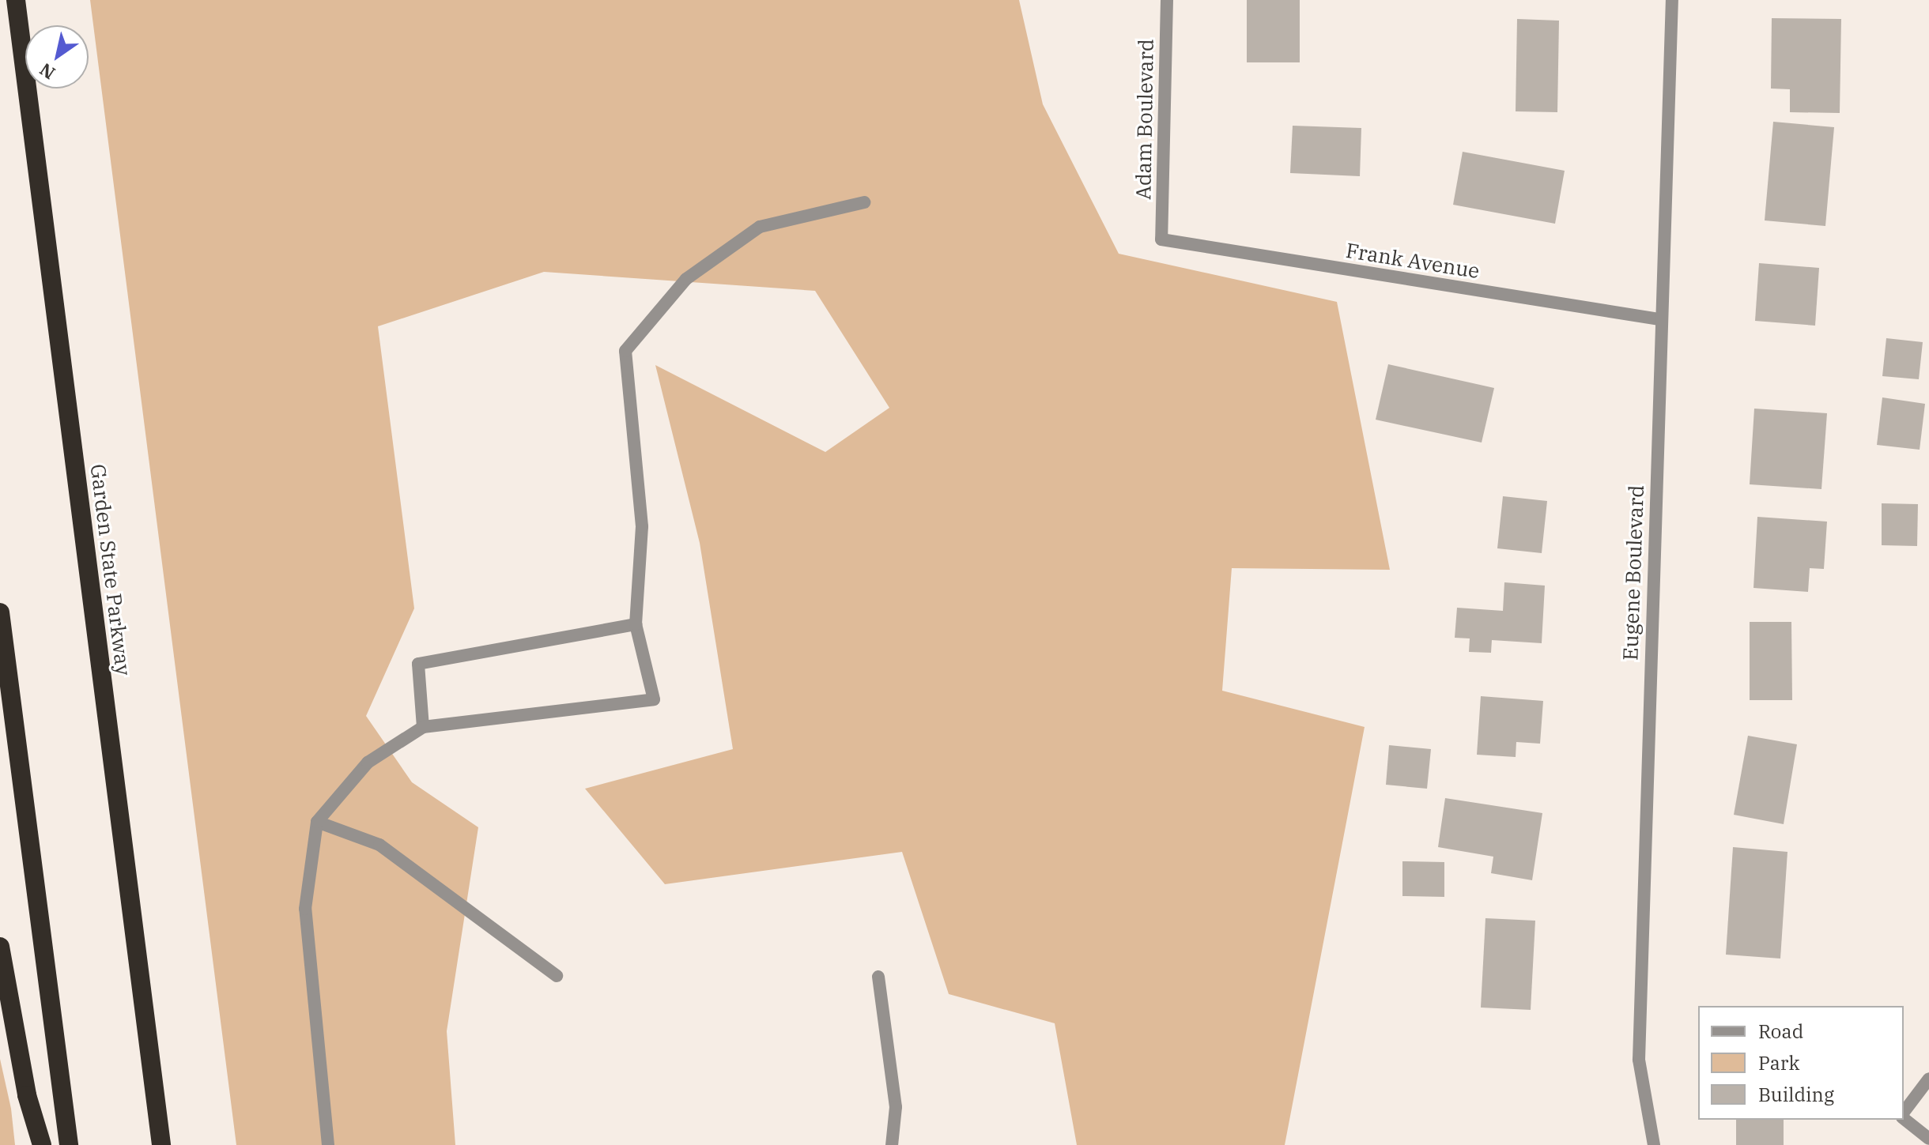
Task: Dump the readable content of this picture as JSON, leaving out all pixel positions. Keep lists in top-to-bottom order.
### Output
{
  "streets": {
    "highway": ["Garden State Parkway"],
    "street": ["Adam Boulevard", "Frank Avenue", "Eugene Boulevard"]
  },
  "crossings": [
    ["Adam Boulevard", "Frank Avenue"],
    ["Frank Avenue", "Eugene Boulevard"]
  ],
  "legend": ["Road", "Park", "Building"],
  "north": "bottom left"
}
